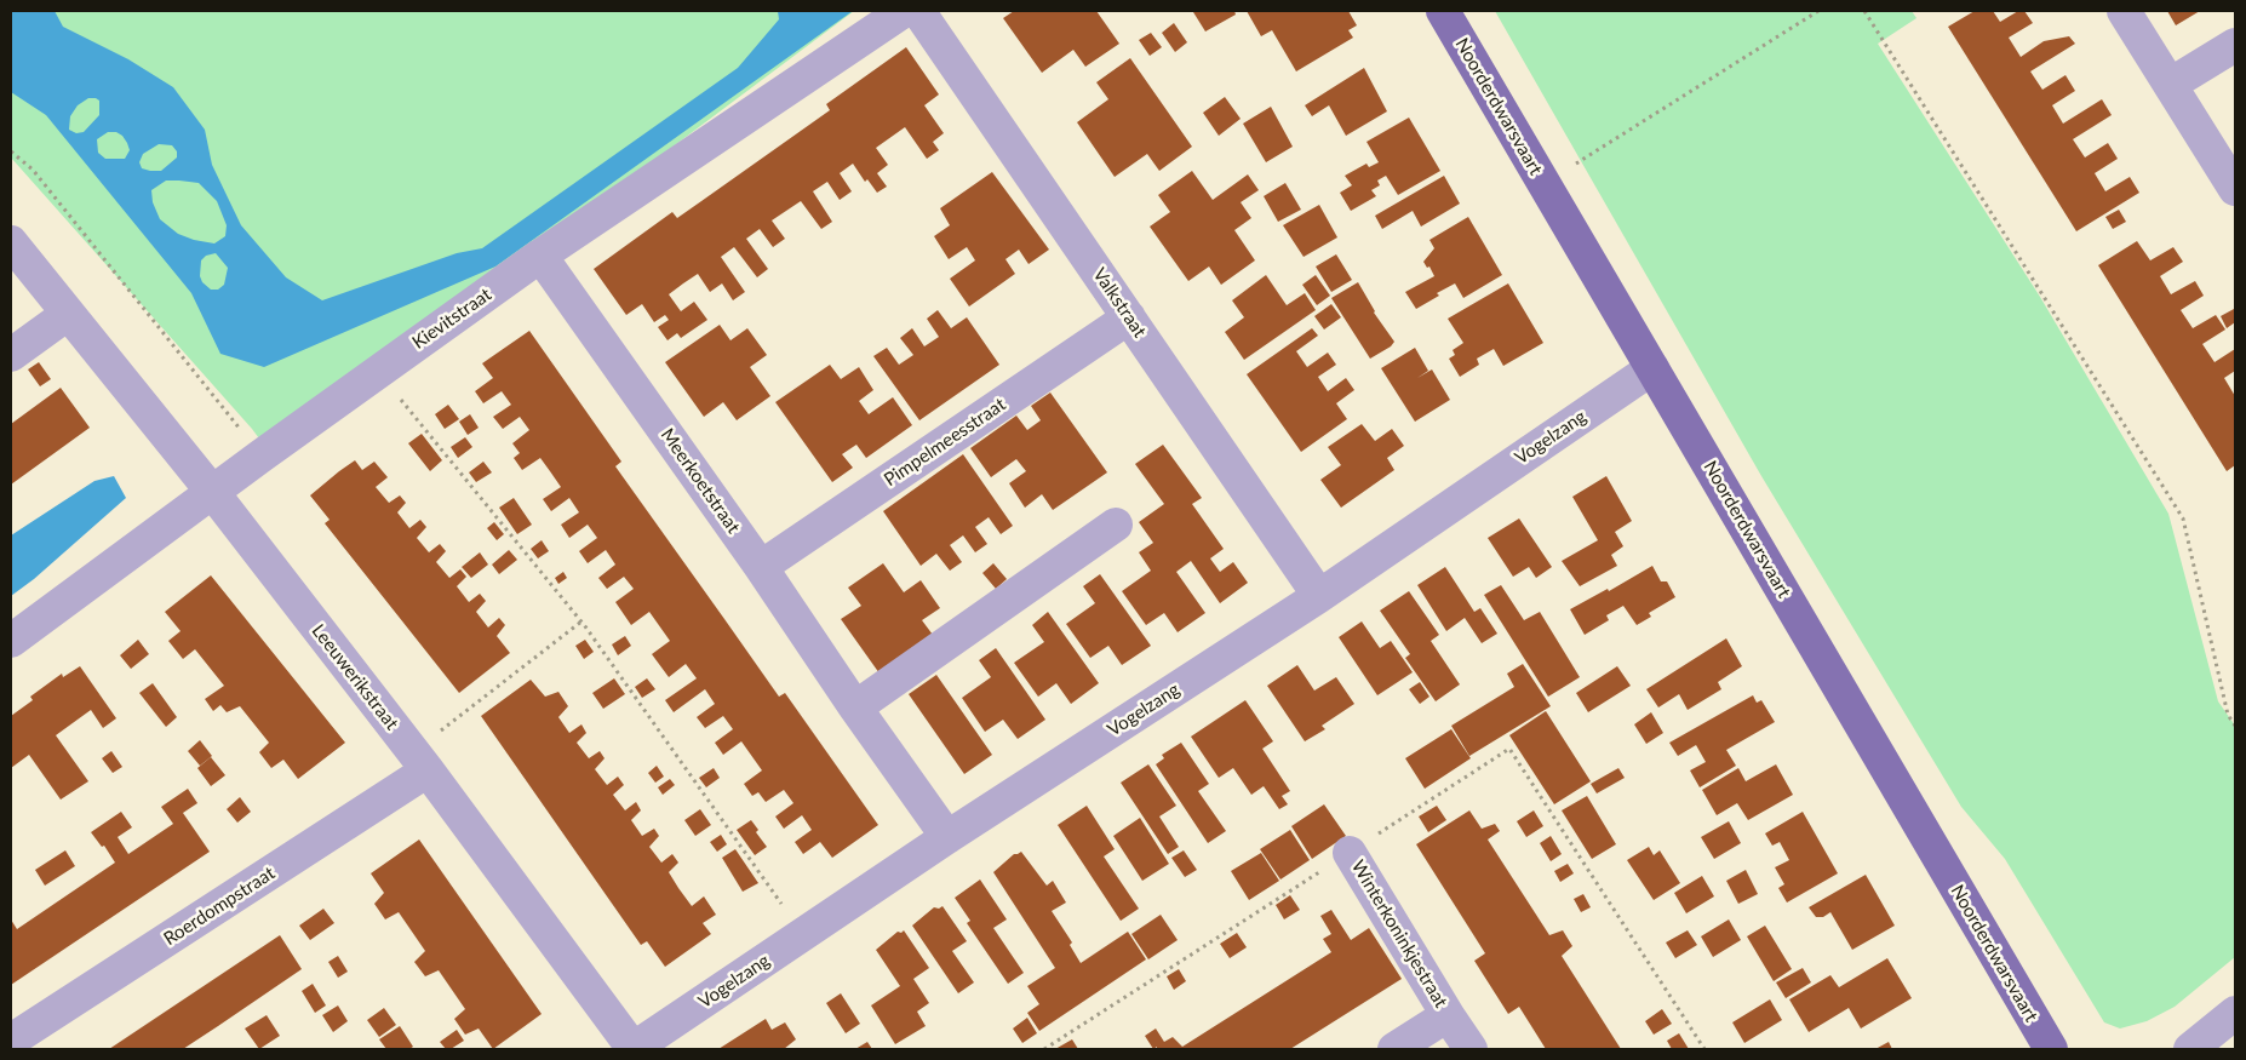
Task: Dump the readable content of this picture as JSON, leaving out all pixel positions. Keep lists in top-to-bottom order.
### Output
{
  "streets": {
    "main road": ["Noorderdwarsvaart"],
    "street": [
      "Valkstraat",
      "Kievitstraat",
      "Vogelzang",
      "Pimpelmeesstraat",
      "Meerkoetstraat",
      "Leeuwerikstraat",
      "Roerdompstraat",
      "Winterkoninkjestraat"
    ]
  },
  "crossings": [
    ["Noorderdwarsvaart", "Vogelzang"],
    ["Valkstraat", "Vogelzang"],
    ["Valkstraat", "Pimpelmeesstraat"],
    ["Kievitstraat", "Meerkoetstraat"],
    ["Kievitstraat", "Leeuwerikstraat"],
    ["Vogelzang", "Meerkoetstraat"],
    ["Vogelzang", "Leeuwerikstraat"],
    ["Pimpelmeesstraat", "Meerkoetstraat"],
    ["Leeuwerikstraat", "Roerdompstraat"]
  ]
}
